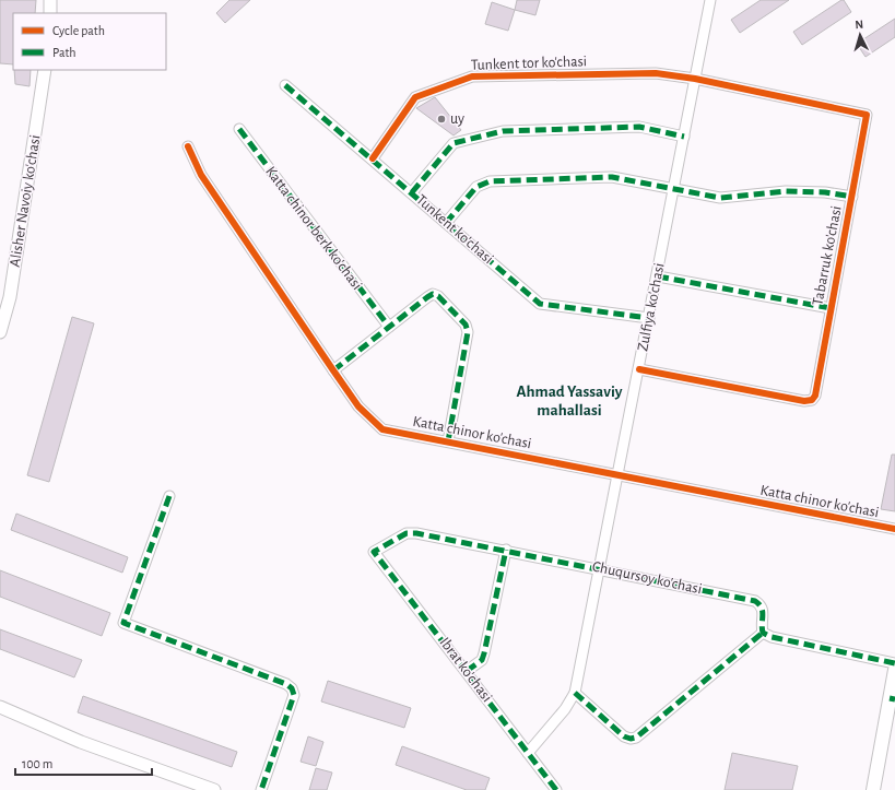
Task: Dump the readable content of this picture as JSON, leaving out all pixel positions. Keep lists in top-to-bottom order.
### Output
{
  "streets": {
    "street": [
      "Tunkent tor ko'chasi",
      "Alisher Navoiy ko'chasi",
      "Katta chinor berk ko'chasi",
      "Tunkent ko'chasi",
      "Tabarruk ko'chasi",
      "Zulfiya ko'chasi",
      "Katta chinor ko'chasi",
      "Chuqursoy ko'chasi",
      "Ibrat ko'chasi"
    ]
  },
  "crossings": [
    ["Tunkent tor ko'chasi", "Tunkent ko'chasi"],
    ["Tunkent tor ko'chasi", "Tabarruk ko'chasi"],
    ["Tunkent tor ko'chasi", "Zulfiya ko'chasi"],
    ["Tunkent ko'chasi", "Zulfiya ko'chasi"],
    ["Tabarruk ko'chasi", "Zulfiya ko'chasi"],
    ["Zulfiya ko'chasi", "Katta chinor ko'chasi"],
    ["Zulfiya ko'chasi", "Chuqursoy ko'chasi"],
    ["Zulfiya ko'chasi", "Ibrat ko'chasi"],
    ["Chuqursoy ko'chasi", "Ibrat ko'chasi"]
  ],
  "districts": ["Ahmad Yassaviy mahallasi"],
  "places": ["uy"],
  "legend": ["Cycle path", "Path"],
  "scale_bar": "100 m",
  "north": "top"
}
